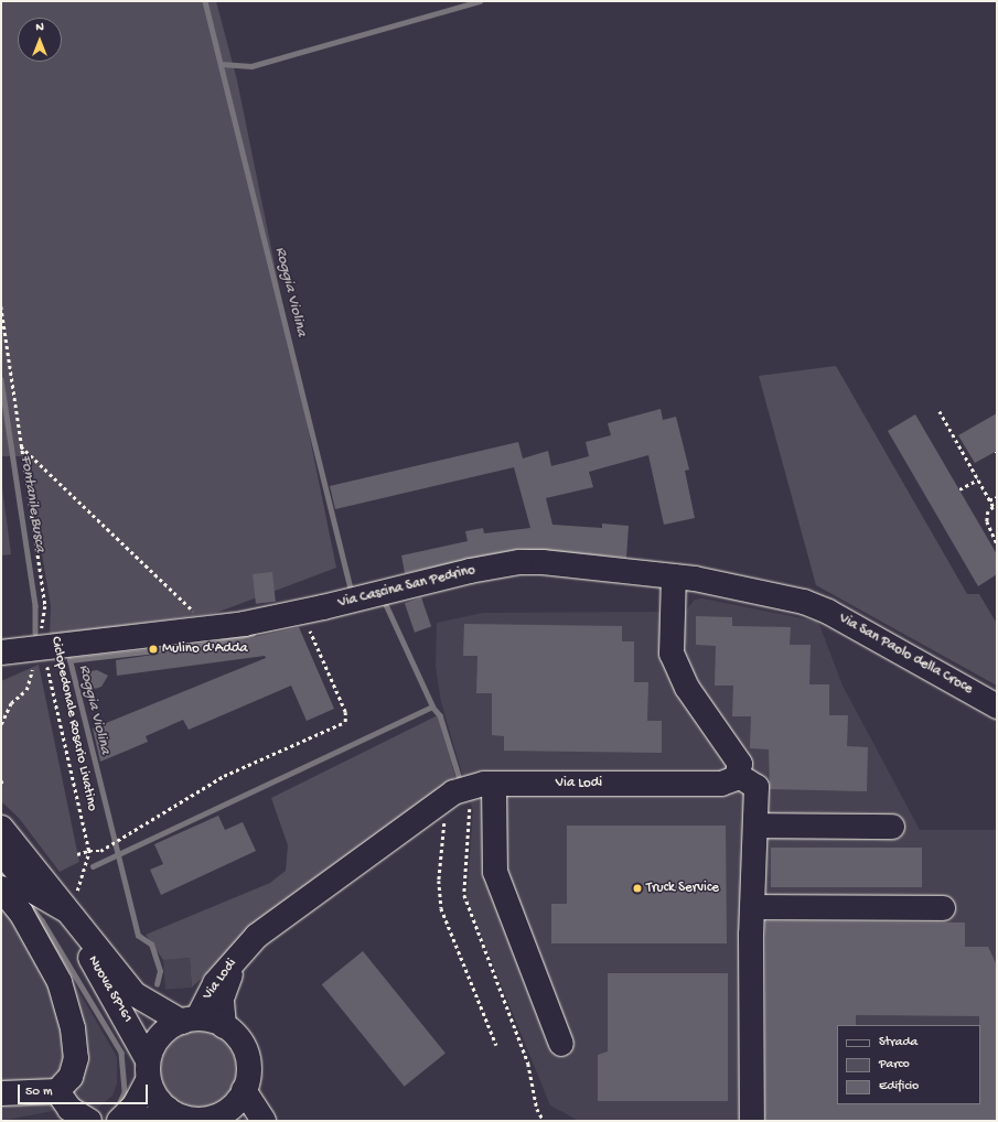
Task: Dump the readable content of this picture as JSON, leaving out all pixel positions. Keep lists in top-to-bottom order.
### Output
{
  "streets": {
    "street": [
      "Via Cascina San Pedrino",
      "Via San Paolo della Croce",
      "Via Lodi",
      "Nuova SP161"
    ],
    "path": ["Ciclopedonale Rosario Livatino"]
  },
  "crossings": [
    ["Via Cascina San Pedrino", "Via San Paolo della Croce"],
    ["Via Cascina San Pedrino", "Ciclopedonale Rosario Livatino"],
    ["Via Lodi", "Nuova SP161"]
  ],
  "water": ["Roggia Violina", "Fontanile Busca"],
  "places": ["Mulino d'Adda", "Truck Service"],
  "legend": ["Strada", "Parco", "Edificio"],
  "scale_bar": "50 m",
  "north": "top"
}
